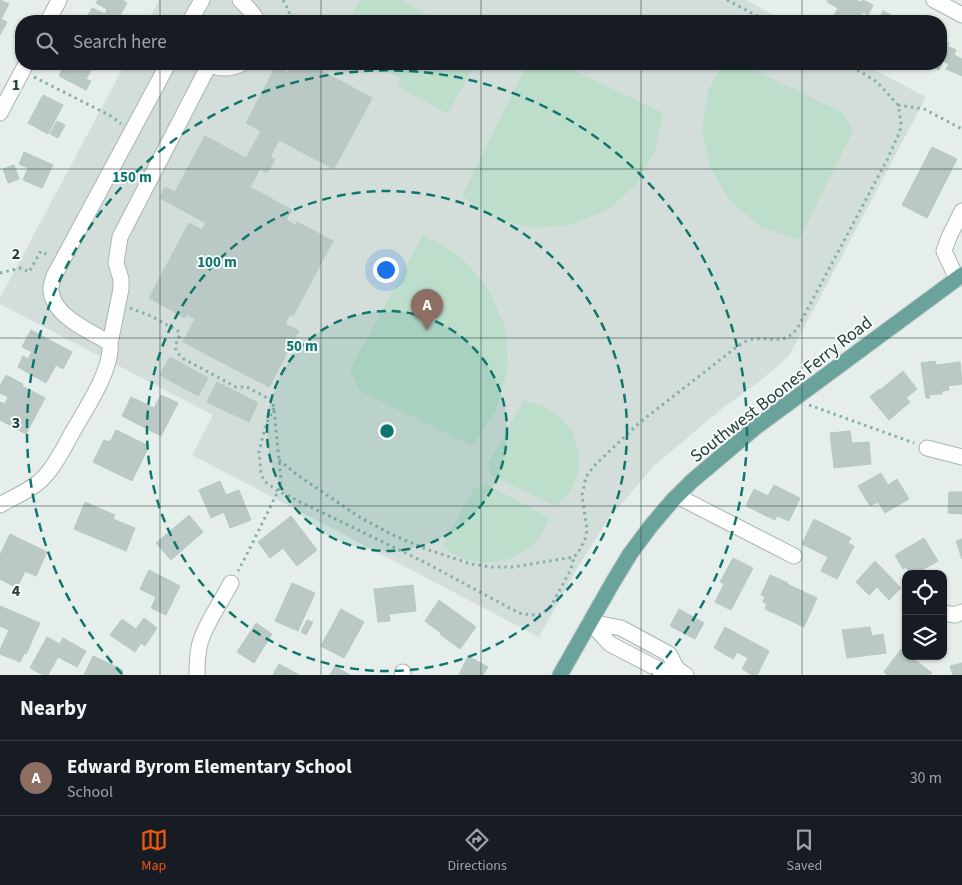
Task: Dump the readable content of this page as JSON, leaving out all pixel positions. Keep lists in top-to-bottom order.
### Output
{
  "streets": {
    "main road": ["Southwest Boones Ferry Road"]
  },
  "page": {
    "search": "Search here",
    "pins": "A",
    "heading": "Nearby",
    "list": [
      {
        "mark": "A",
        "name": "Edward Byrom Elementary School",
        "note": "School",
        "value": "30 m"
      }
    ],
    "nav": ["Map", "Directions", "Saved"]
  },
  "grid": {
    "rows": [
      "1",
      "2",
      "3",
      "4"
    ]
  },
  "rings": ["150 m", "100 m", "50 m"]
}
